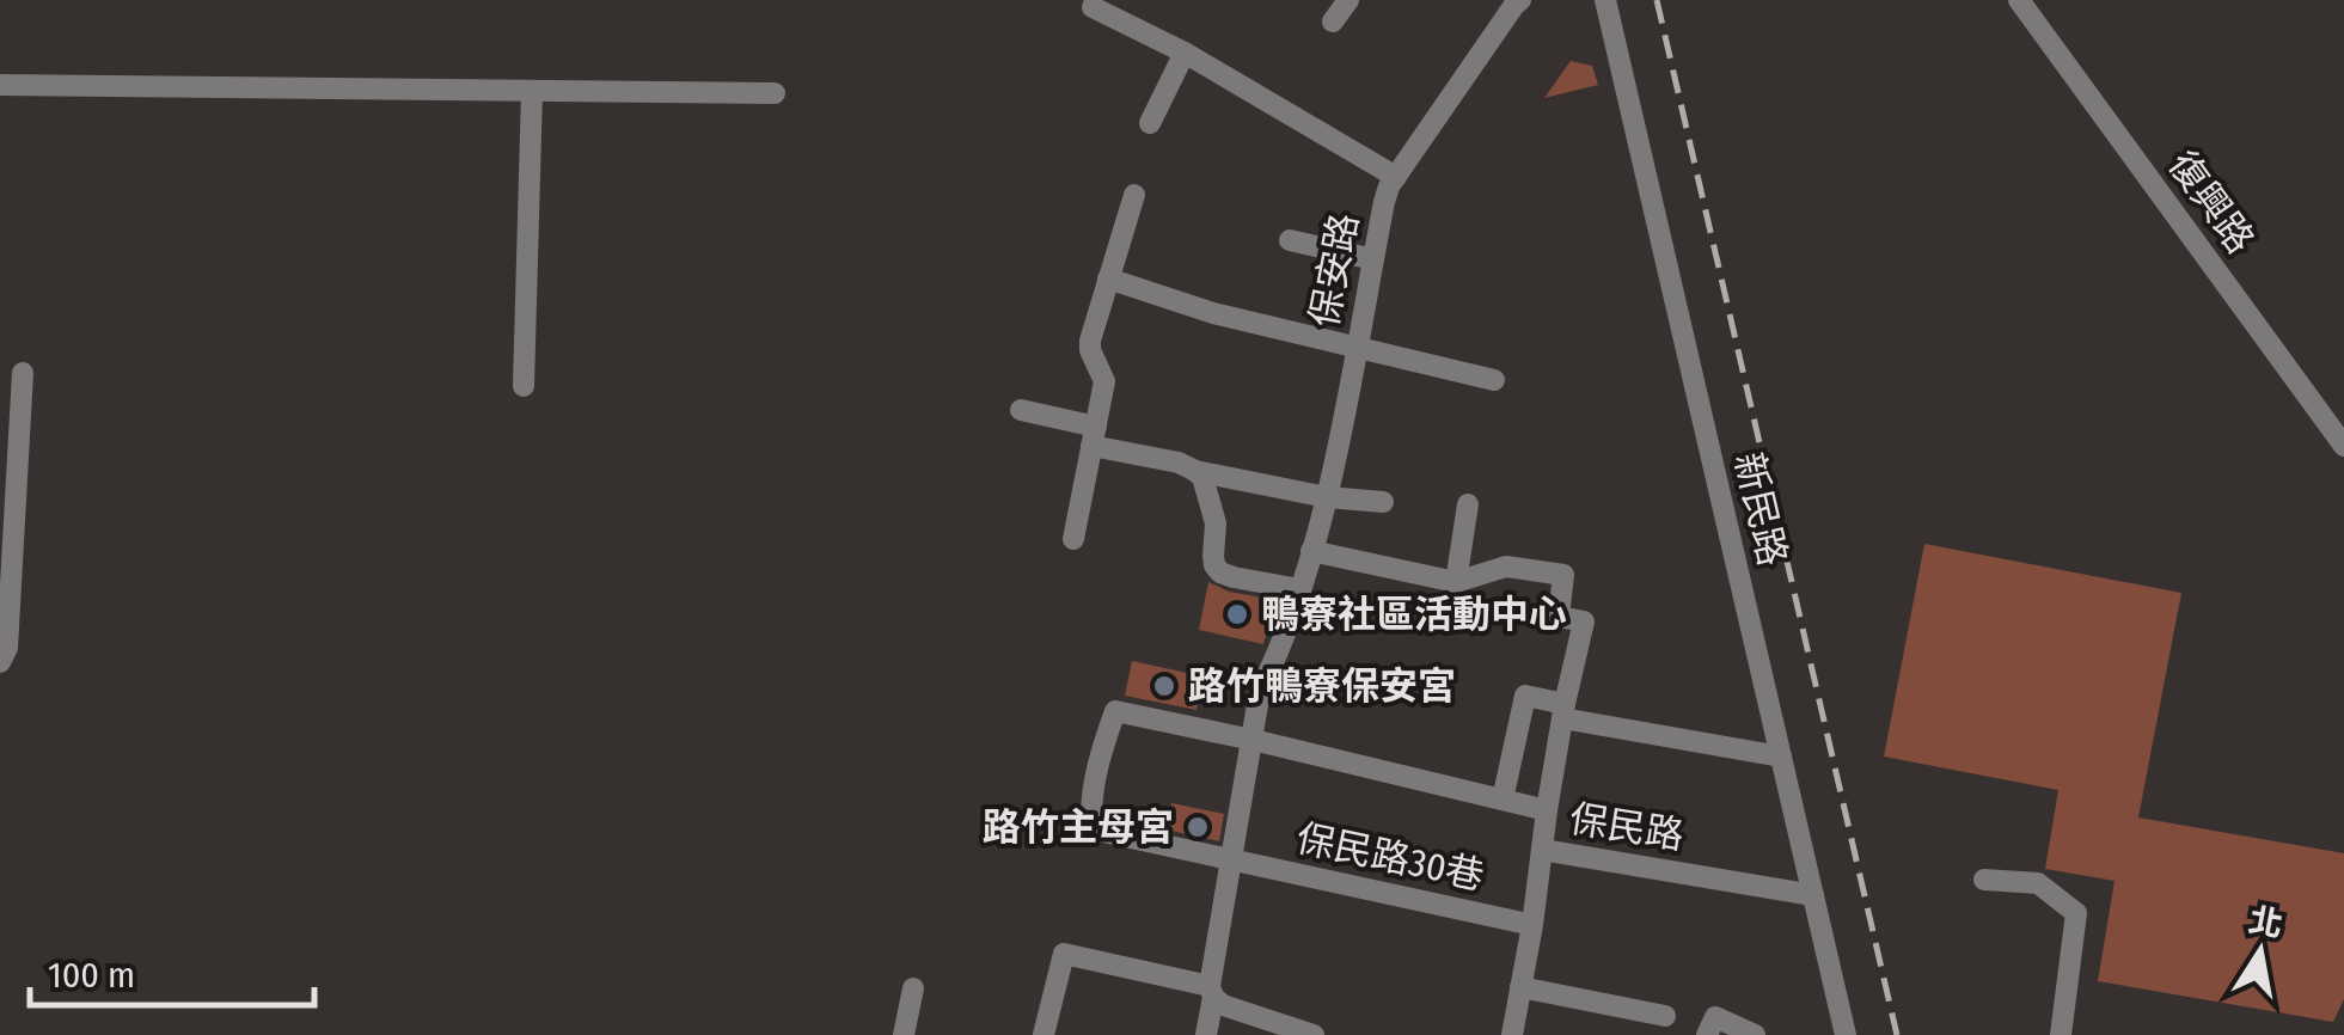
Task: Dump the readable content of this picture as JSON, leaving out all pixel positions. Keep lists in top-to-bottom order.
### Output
{
  "streets": {
    "street": [
      "復興路",
      "保安路",
      "新民路",
      "保民路",
      "保民路30巷"
    ]
  },
  "crossings": [
    ["保安路", "保民路30巷"],
    ["新民路", "保民路"],
    ["保民路", "保民路30巷"]
  ],
  "places": ["鴨寮社區活動中心", "路竹鴨寮保安宮", "路竹主母宮"],
  "scale_bar": "100 m",
  "north": "top"
}
